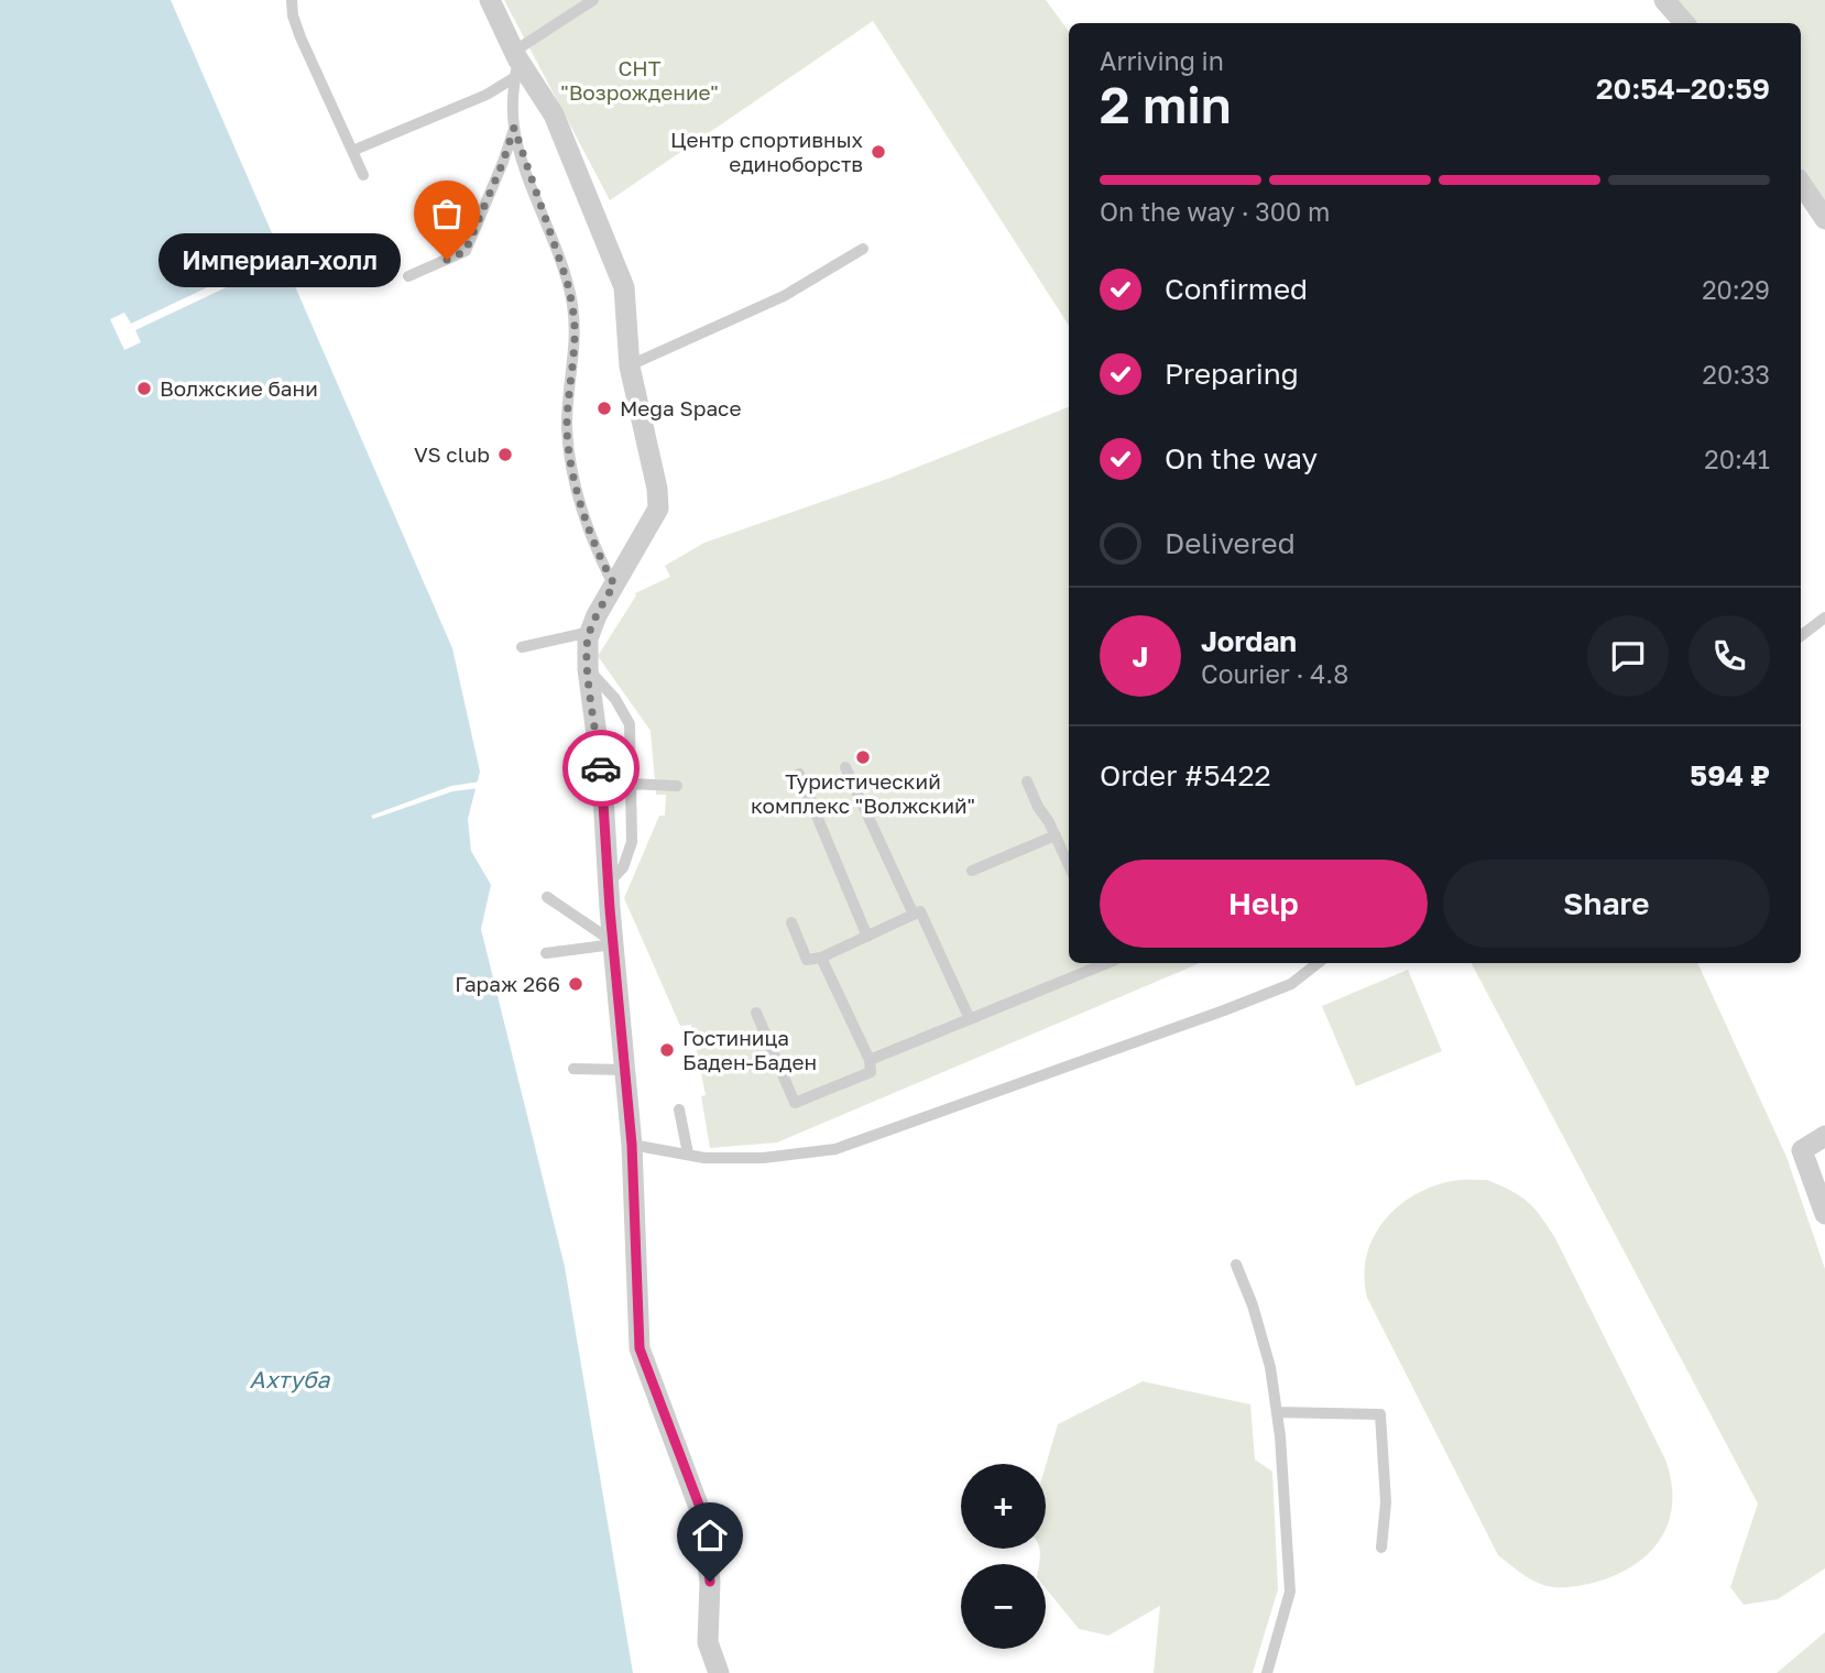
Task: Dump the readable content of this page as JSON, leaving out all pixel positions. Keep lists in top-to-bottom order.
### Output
{
  "water": ["Ахтуба"],
  "parks": ["СНТ \"Возрождение\""],
  "places": [
    "Центр спортивных единоборств",
    "Империал-холл",
    "Волжские бани",
    "Mega Space",
    "VS club",
    "Туристический комплекс \"Волжский\"",
    "Гараж 266",
    "Гостиница Баден-Баден"
  ],
  "page": {
    "heading": ["2 min", "Arriving in", "20:54–20:59"],
    "panel": [
      "Jordan",
      "Courier · 4.8",
      "Order #5422",
      "594 ₽"
    ],
    "bar": "On the way · 300 m",
    "bubble": "Империал-холл",
    "list": [
      ["Confirmed", "20:29"],
      ["Preparing", "20:33"],
      ["On the way", "20:41"],
      "Delivered"
    ],
    "round": "J",
    "buttons": ["Help", "Share"],
    "map_buttons": ["+", "−"]
  }
}
